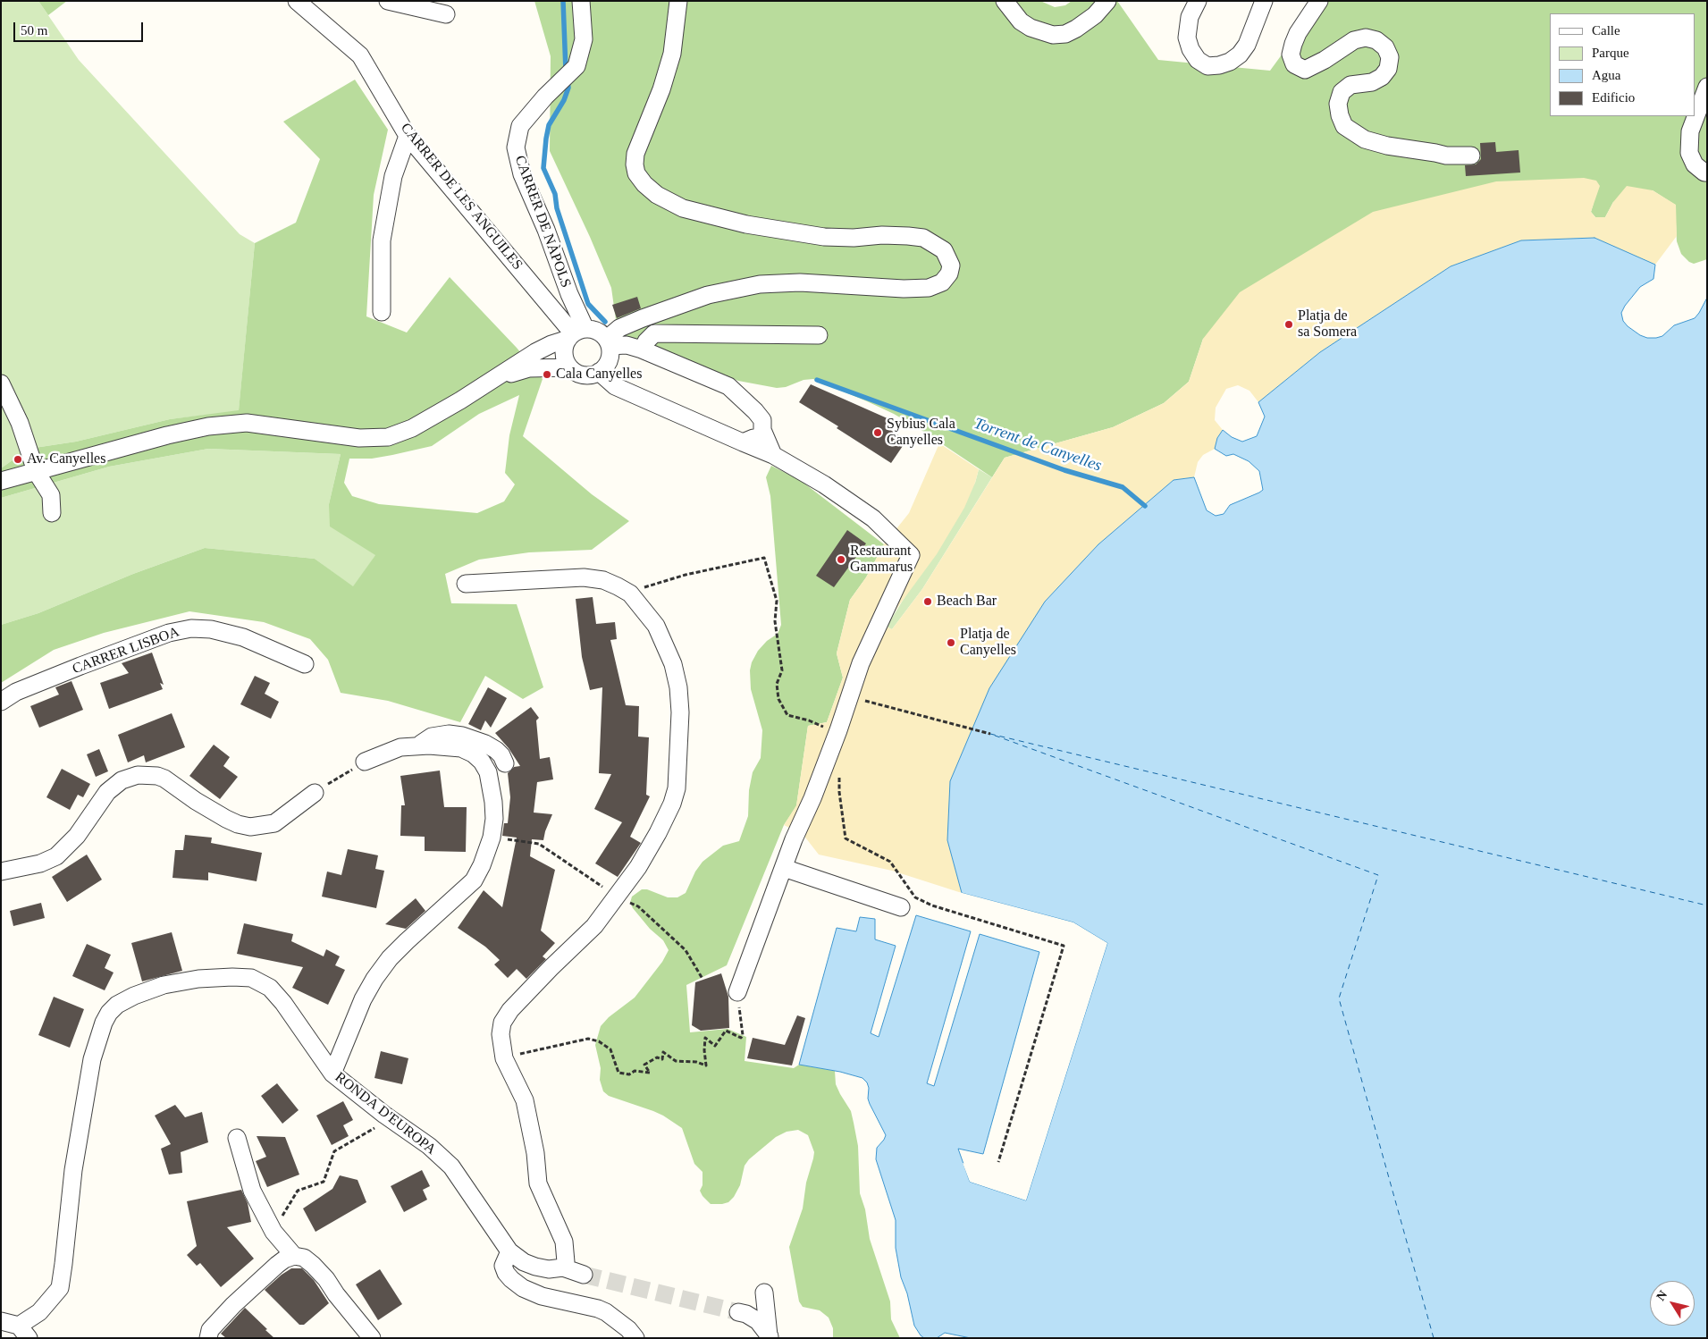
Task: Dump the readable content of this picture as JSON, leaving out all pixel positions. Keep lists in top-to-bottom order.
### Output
{
  "streets": {
    "street": [
      "CARRER DE LES ANGUILES",
      "CARRER DE NÀPOLS",
      "CARRER LISBOA",
      "RONDA D'EUROPA"
    ]
  },
  "crossings": [
    ["CARRER DE LES ANGUILES", "CARRER DE NÀPOLS"]
  ],
  "water": ["Torrent de Canyelles"],
  "places": [
    "Platja de sa Somera",
    "Cala Canyelles",
    "Sybius Cala Canyelles",
    "Av. Canyelles",
    "Restaurant Gammarus",
    "Beach Bar",
    "Platja de Canyelles"
  ],
  "legend": [
    "Calle",
    "Parque",
    "Agua",
    "Edificio"
  ],
  "scale_bar": "50 m",
  "north": "top left"
}
